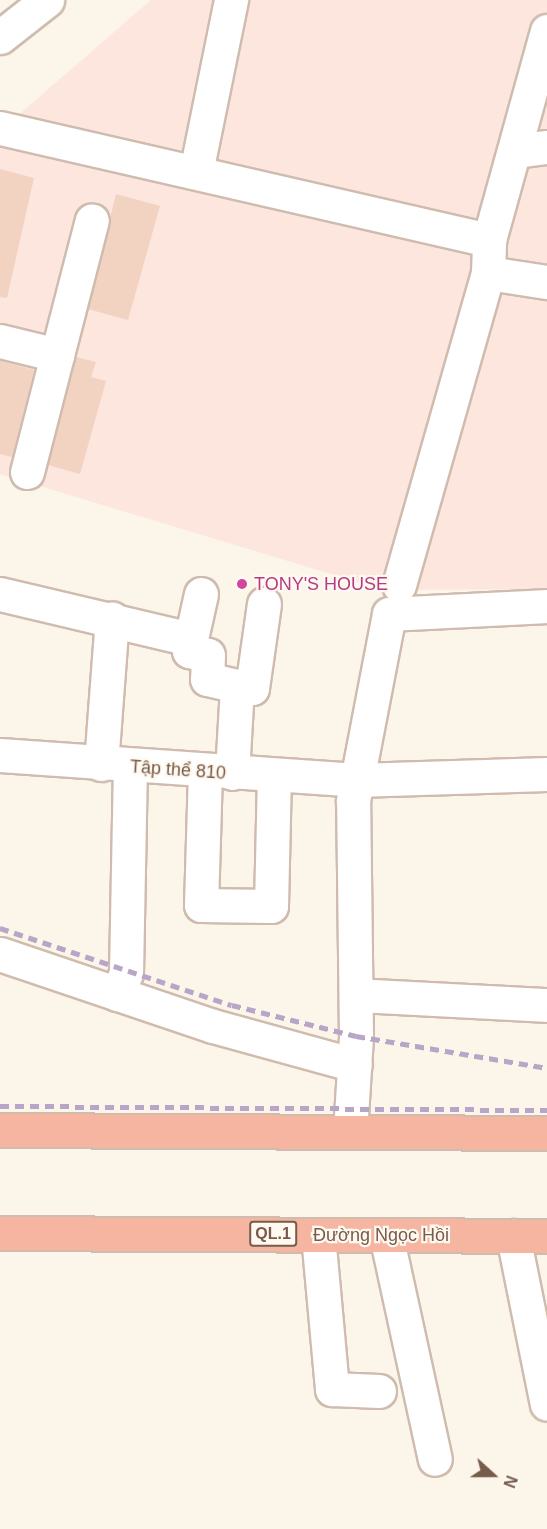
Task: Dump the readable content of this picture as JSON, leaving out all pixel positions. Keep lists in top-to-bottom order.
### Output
{
  "streets": {
    "highway": ["QL.1", "Đường Ngọc Hồi"],
    "street": ["Tập thể 810"]
  },
  "places": ["TONY'S HOUSE"],
  "north": "right"
}
